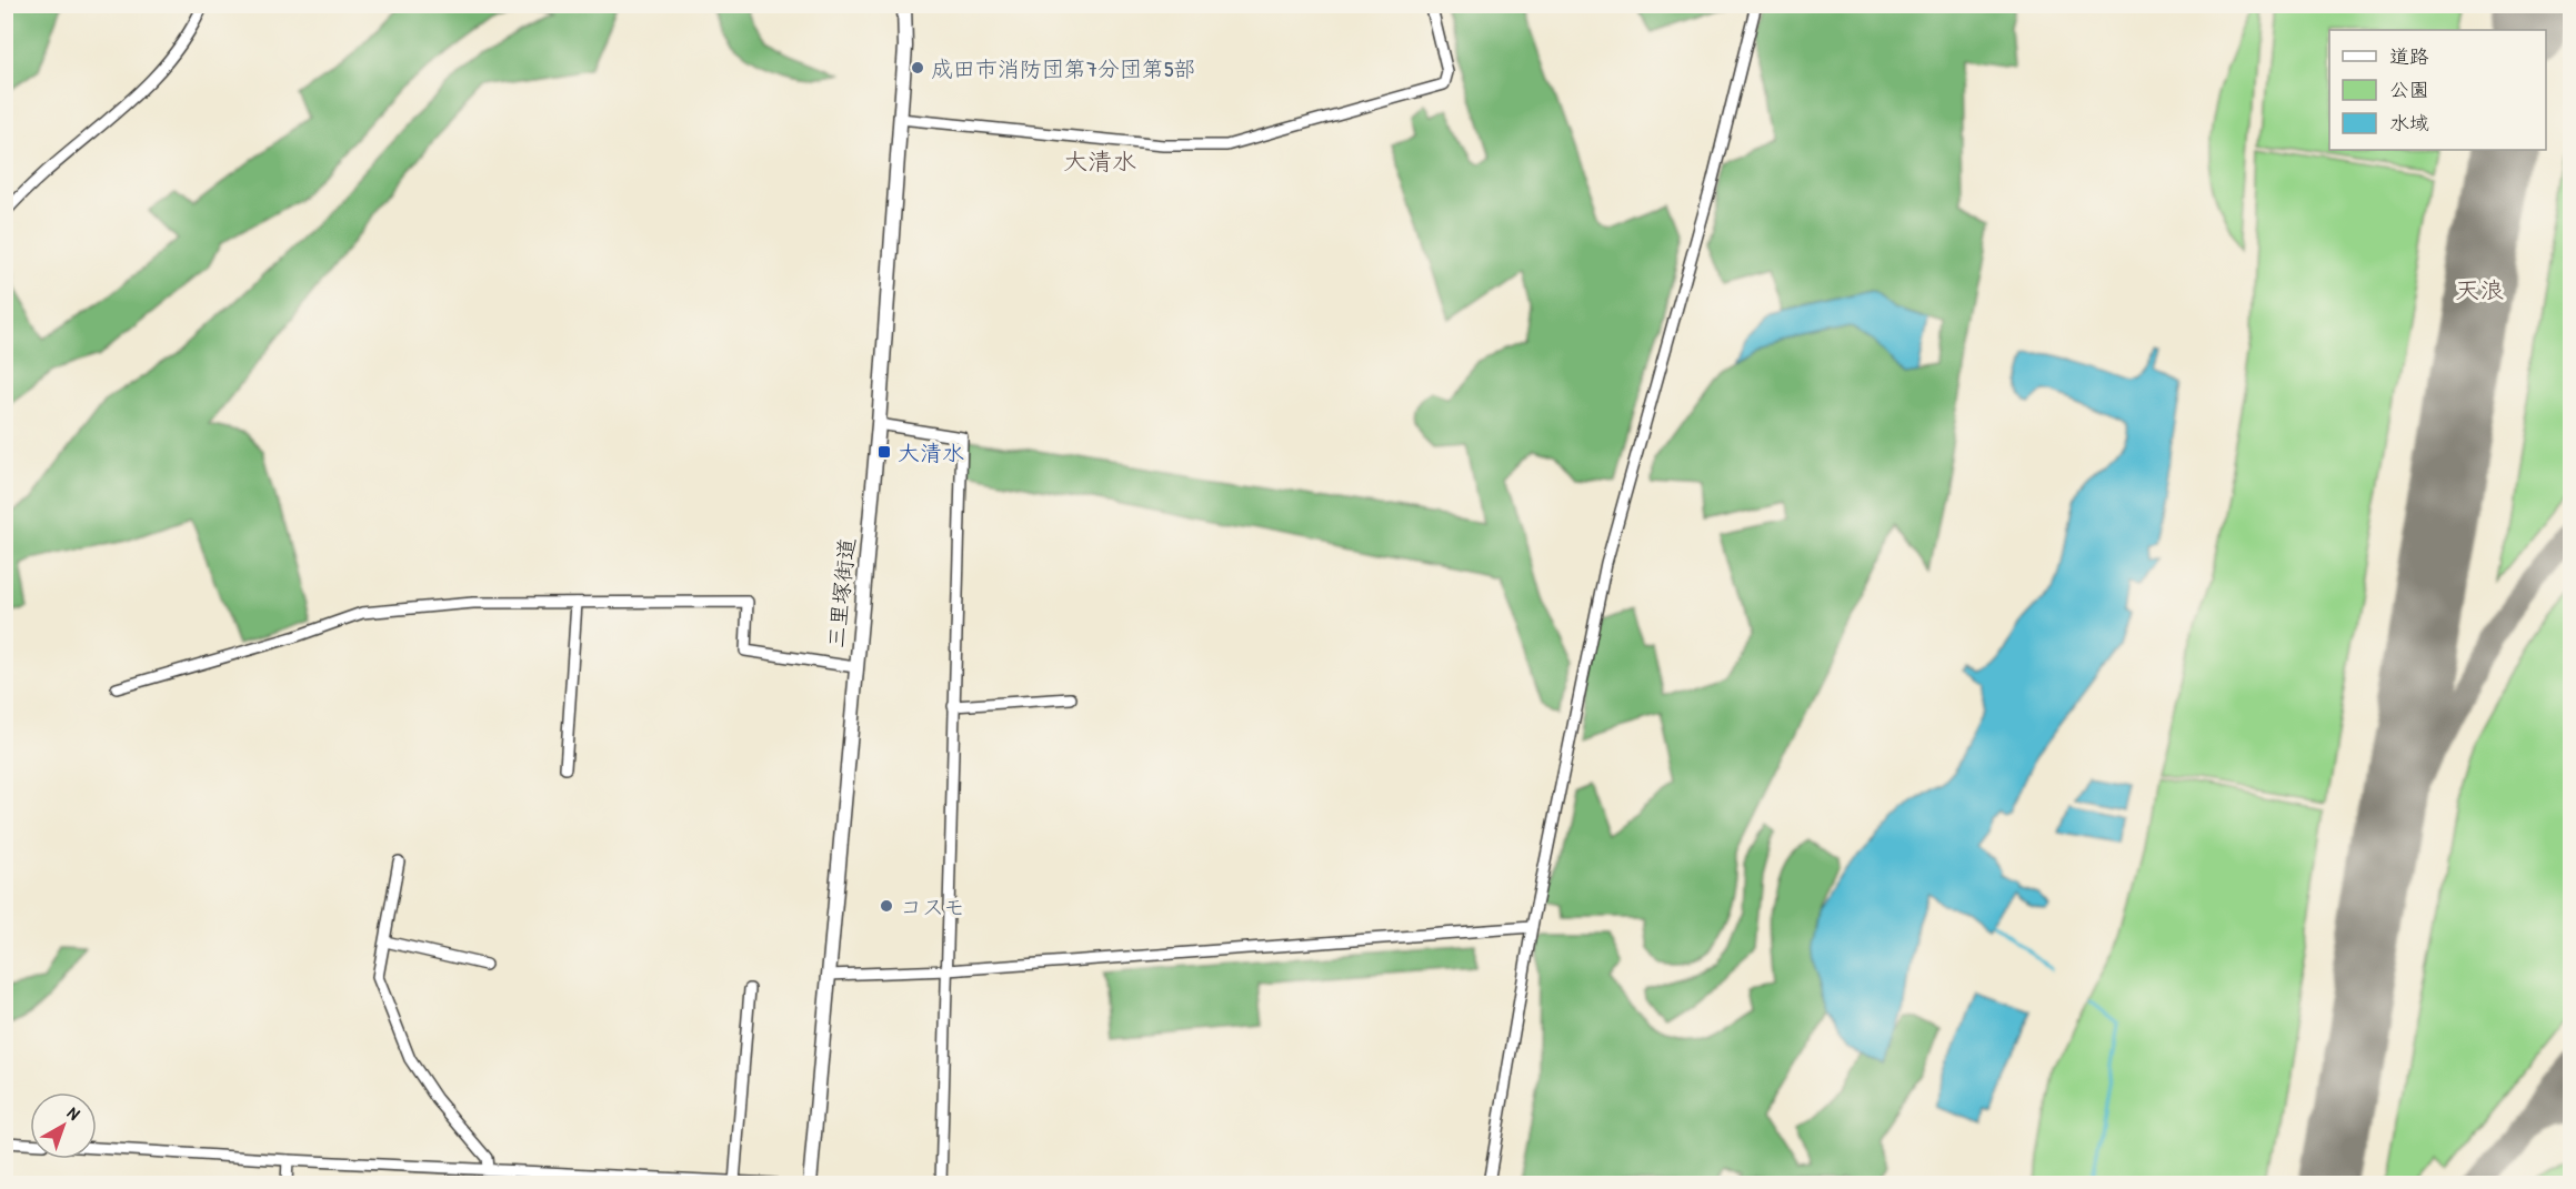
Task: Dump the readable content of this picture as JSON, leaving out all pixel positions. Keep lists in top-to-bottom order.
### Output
{
  "streets": {
    "main road": ["三里塚街道"]
  },
  "districts": ["大清水", "天浪"],
  "places": {
    "other": ["成田市消防団第7分団第5部", "コスモ"],
    "transit": ["大清水"]
  },
  "legend": ["道路", "公園", "水域"],
  "north": "top right"
}
